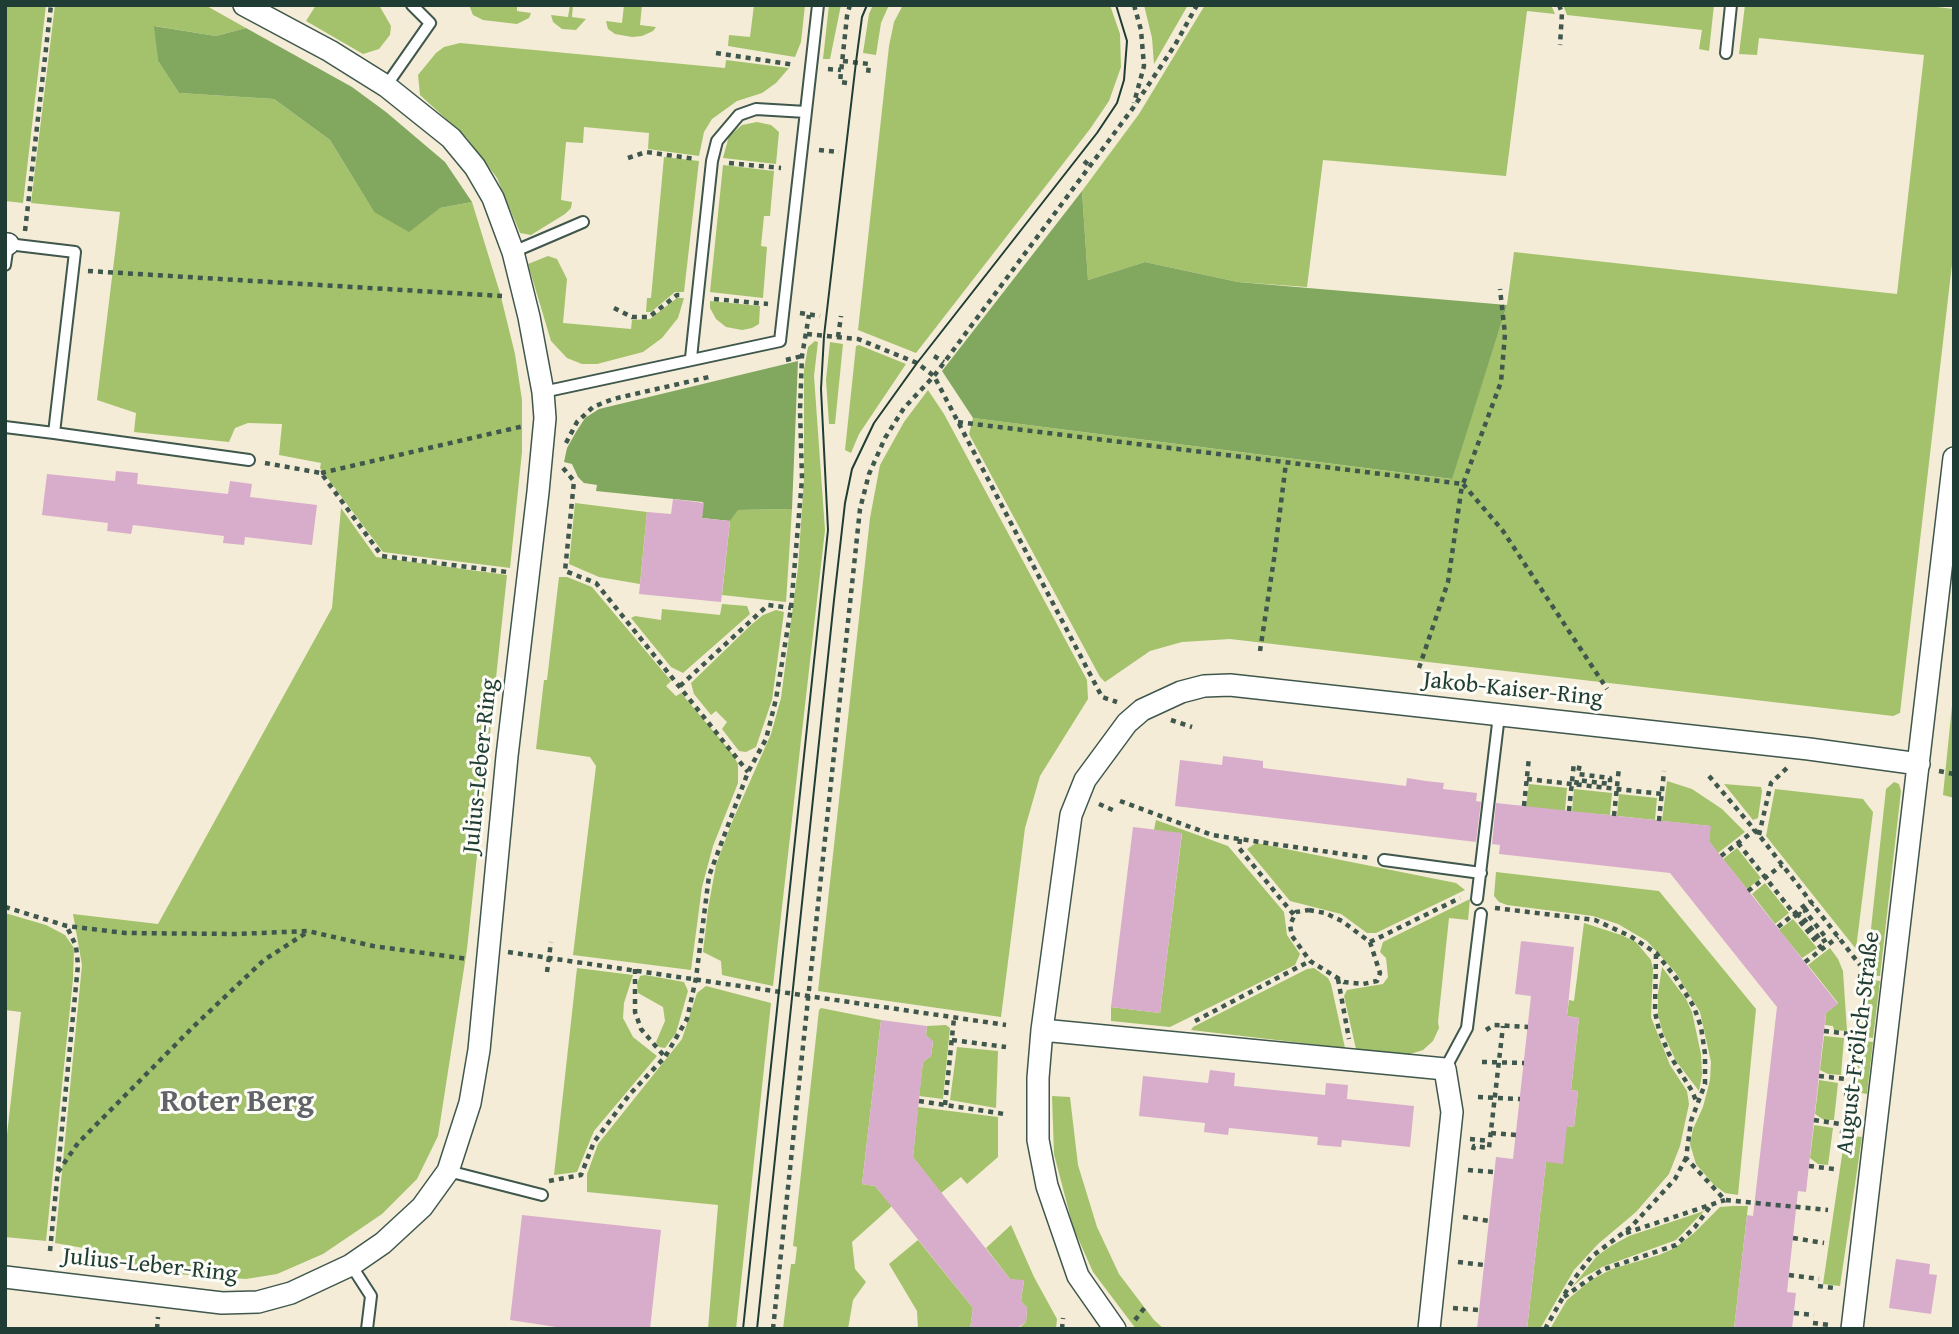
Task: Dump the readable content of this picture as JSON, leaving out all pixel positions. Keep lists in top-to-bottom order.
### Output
{
  "streets": {
    "street": ["Jakob-Kaiser-Ring", "Julius-Leber-Ring", "August-Frölich-Straße"]
  },
  "crossings": [
    ["Jakob-Kaiser-Ring", "August-Frölich-Straße"]
  ],
  "districts": ["Roter Berg"]
}
